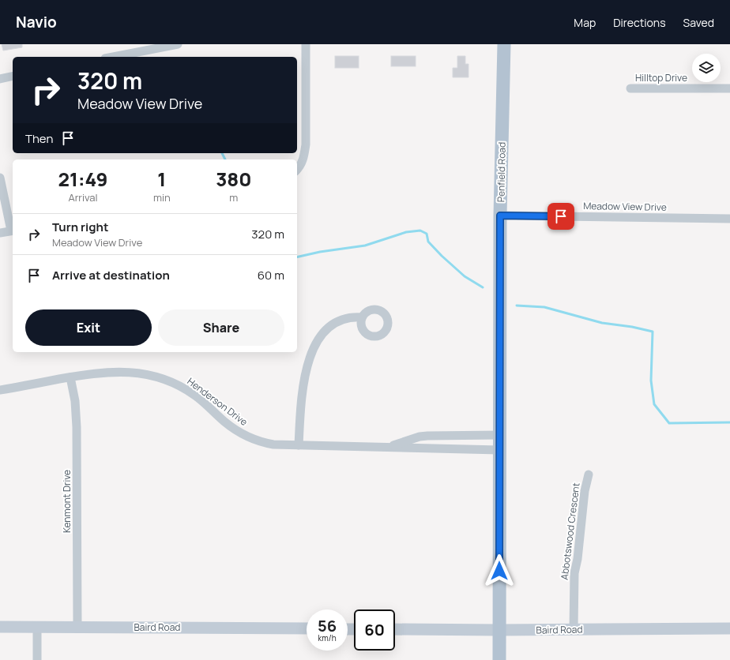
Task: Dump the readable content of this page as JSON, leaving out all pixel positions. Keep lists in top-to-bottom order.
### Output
{
  "streets": {
    "main road": ["Penfield Road"],
    "street": [
      "Hilltop Drive",
      "Meadow View Drive",
      "Henderson Drive",
      "Kenmont Drive",
      "Abbotswood Crescent",
      "Baird Road"
    ]
  },
  "crossings": [
    ["Penfield Road", "Meadow View Drive"],
    ["Penfield Road", "Henderson Drive"],
    ["Penfield Road", "Baird Road"],
    ["Henderson Drive", "Kenmont Drive"],
    ["Kenmont Drive", "Baird Road"],
    ["Abbotswood Crescent", "Baird Road"]
  ],
  "page": {
    "header": "Navio",
    "nav": ["Map", "Directions", "Saved"],
    "turn": ["320 m", "Meadow View Drive"],
    "then": "Then",
    "eta": [
      "21:49",
      "Arrival",
      "1",
      "min",
      "380",
      "m"
    ],
    "list": [
      {
        "name": "Turn right",
        "note": "Meadow View Drive",
        "value": "320 m"
      },
      {
        "name": "Arrive at destination",
        "value": "60 m"
      }
    ],
    "buttons": ["Exit", "Share"],
    "speed": "56 km/h",
    "limit": "60"
  }
}
